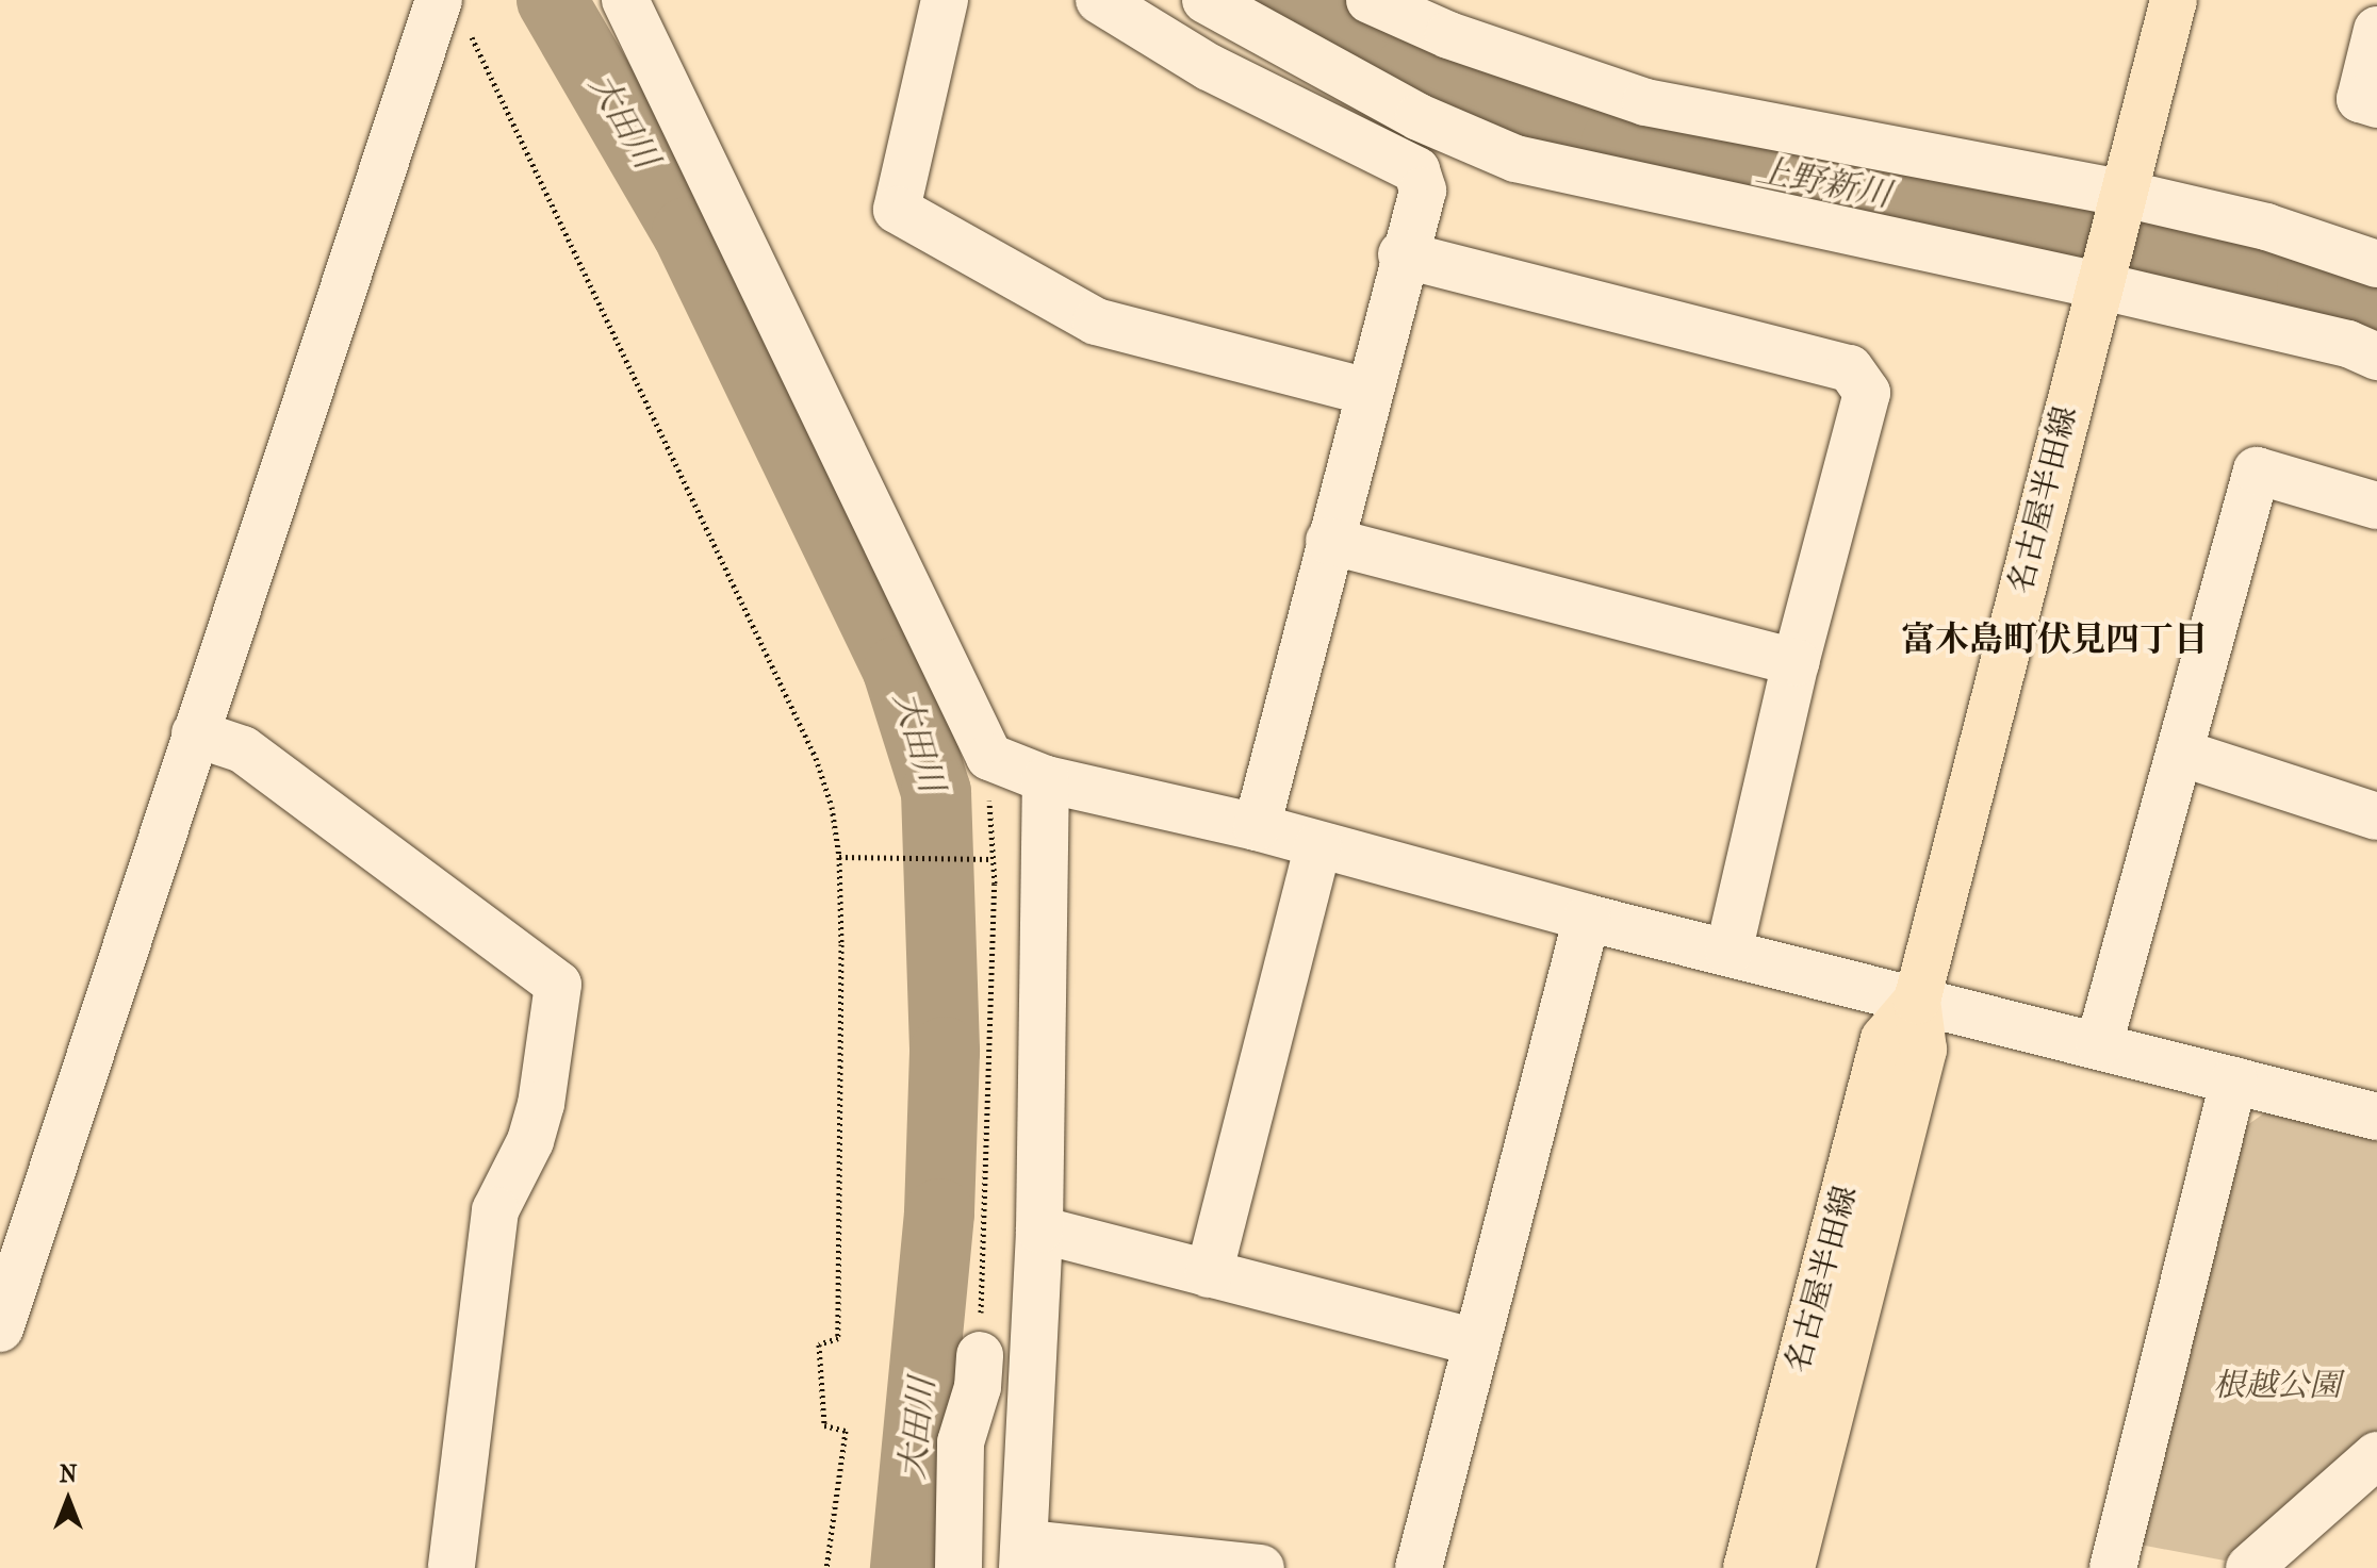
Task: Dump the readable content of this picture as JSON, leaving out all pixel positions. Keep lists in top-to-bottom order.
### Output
{
  "streets": {
    "main road": ["名古屋半田線"]
  },
  "districts": ["富木島町伏見四丁目"],
  "water": ["大田川", "上野新川"],
  "parks": ["根越公園"],
  "north": "top"
}
